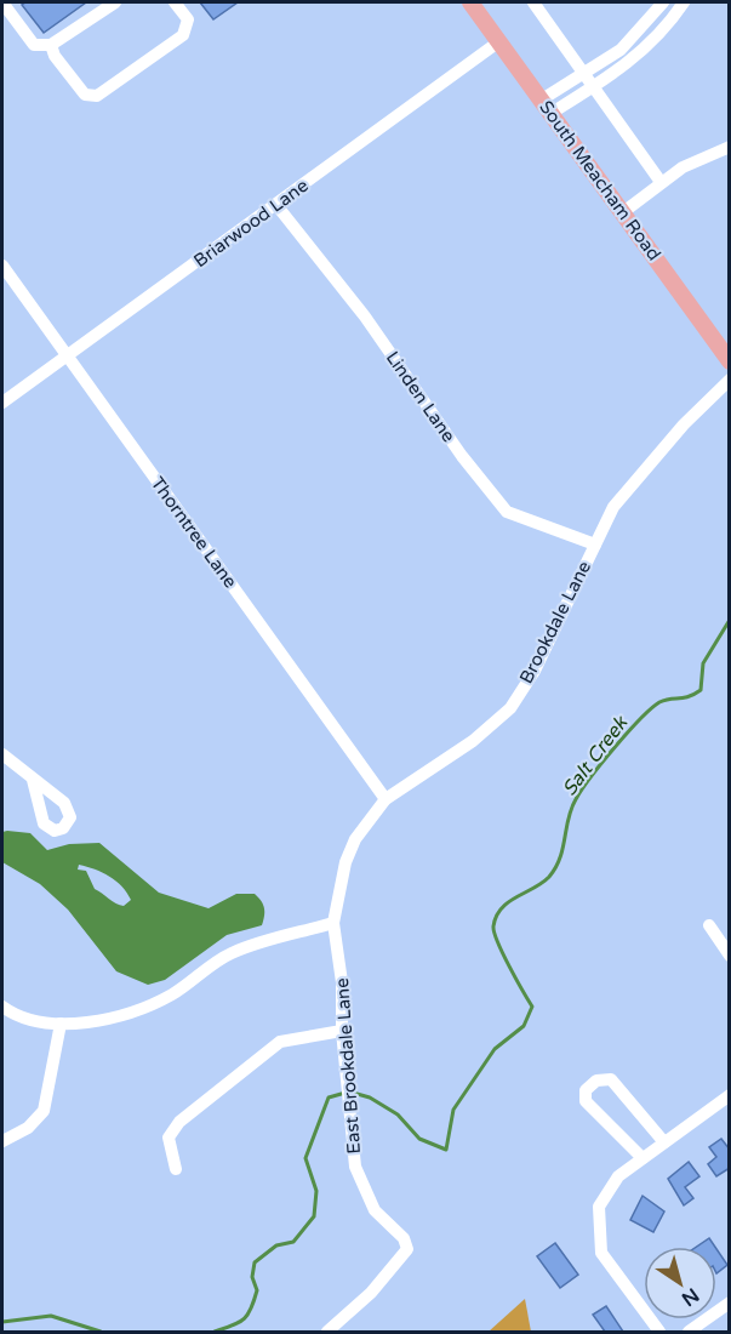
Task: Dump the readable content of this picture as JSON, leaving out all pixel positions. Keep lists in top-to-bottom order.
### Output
{
  "streets": {
    "main road": ["South Meacham Road"],
    "street": [
      "Briarwood Lane",
      "Linden Lane",
      "Thorntree Lane",
      "Brookdale Lane",
      "East Brookdale Lane"
    ]
  },
  "crossings": [
    ["South Meacham Road", "Briarwood Lane"],
    ["Briarwood Lane", "Linden Lane"],
    ["Briarwood Lane", "Thorntree Lane"],
    ["Linden Lane", "Brookdale Lane"],
    ["Thorntree Lane", "Brookdale Lane"],
    ["Brookdale Lane", "East Brookdale Lane"]
  ],
  "water": ["Salt Creek"],
  "north": "bottom right"
}
